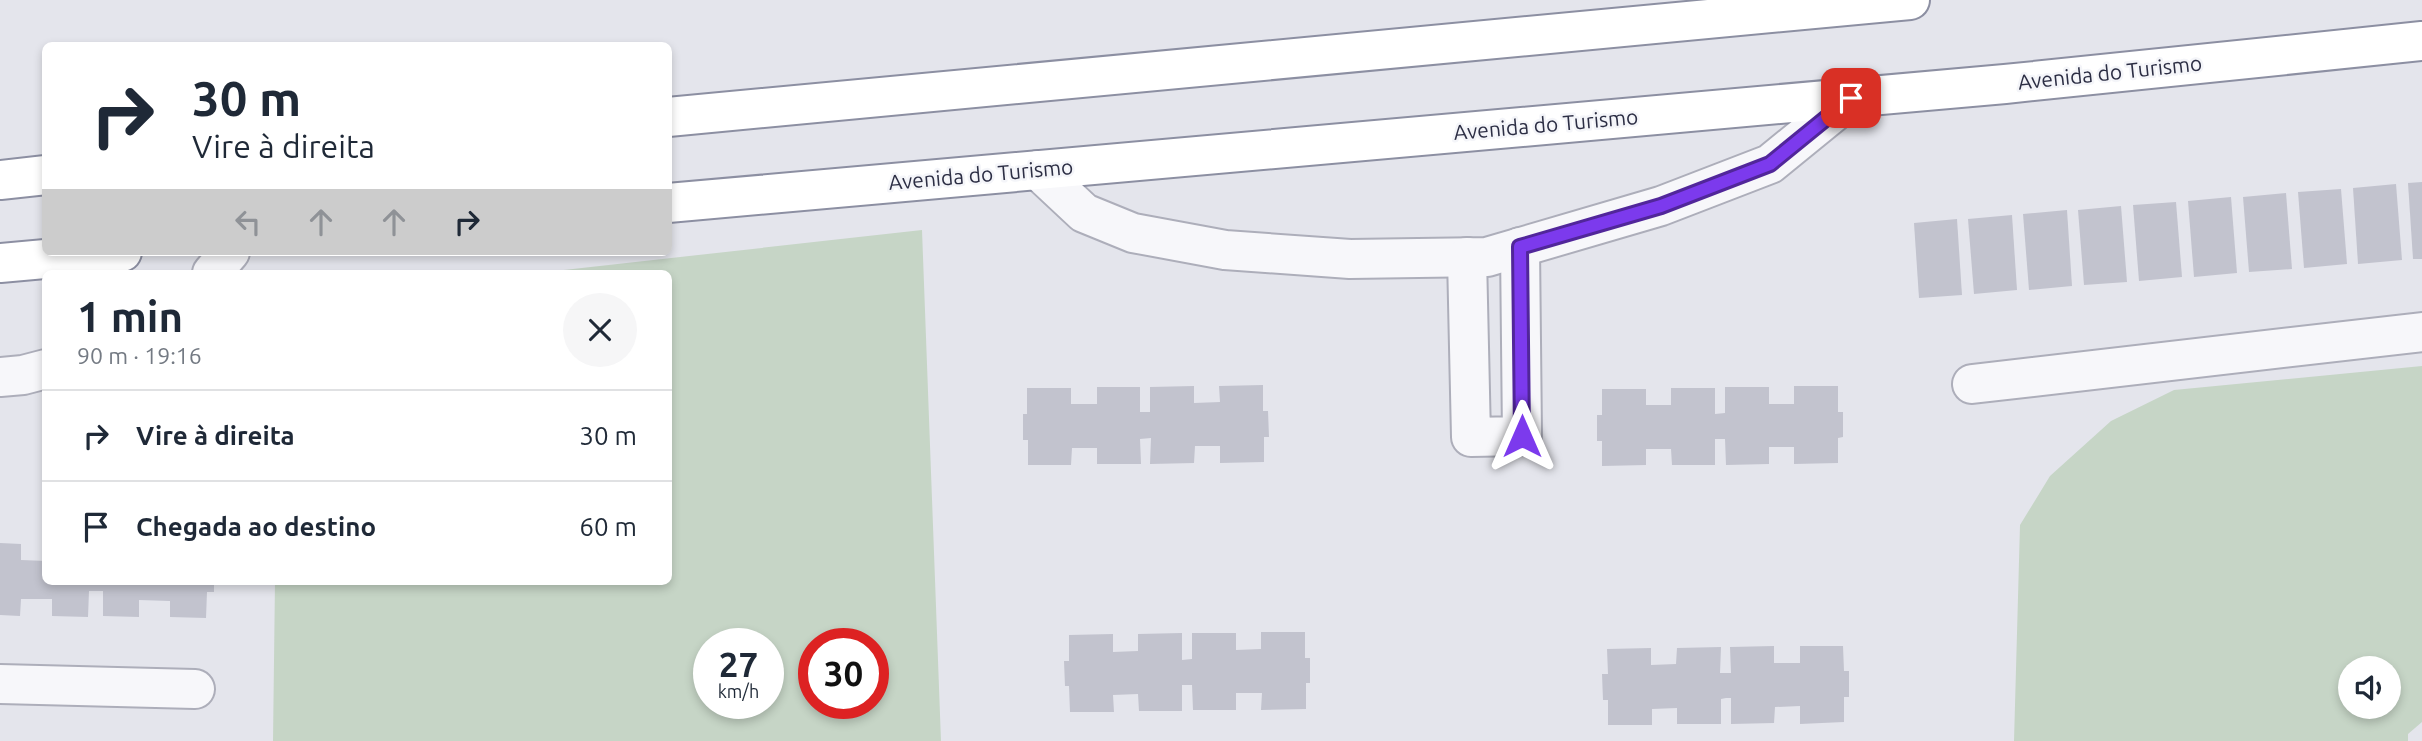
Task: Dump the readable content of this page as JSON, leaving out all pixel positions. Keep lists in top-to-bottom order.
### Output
{
  "streets": {
    "highway": ["Avenida do Turismo"]
  },
  "page": {
    "turn": ["30 m", "Vire à direita"],
    "heading": ["1 min", "90 m · 19:16"],
    "list": [
      {
        "name": "Vire à direita",
        "value": "30 m"
      },
      {
        "name": "Chegada ao destino",
        "value": "60 m"
      }
    ],
    "speed": "27 km/h",
    "limit": "30"
  }
}
